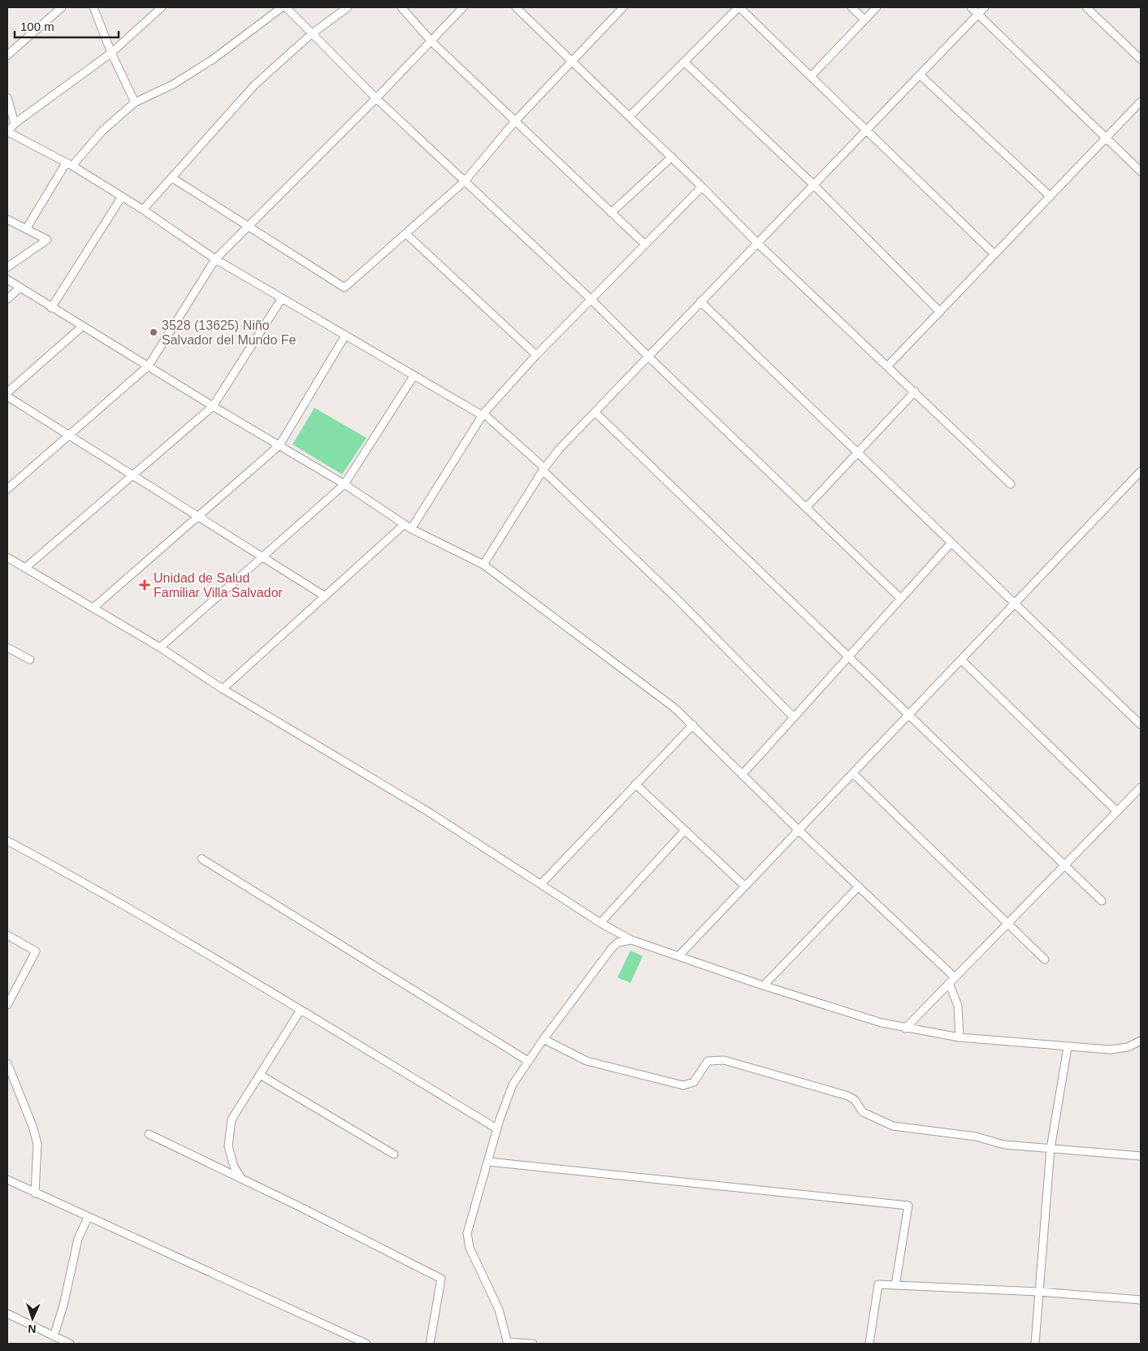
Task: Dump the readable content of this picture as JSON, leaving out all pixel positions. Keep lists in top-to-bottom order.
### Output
{
  "places": {
    "other": ["3528 (13625) Niño Salvador del Mundo Fe"],
    "health": ["Unidad de Salud Familiar Villa Salvador"]
  },
  "scale_bar": "100 m",
  "north": "bottom"
}
